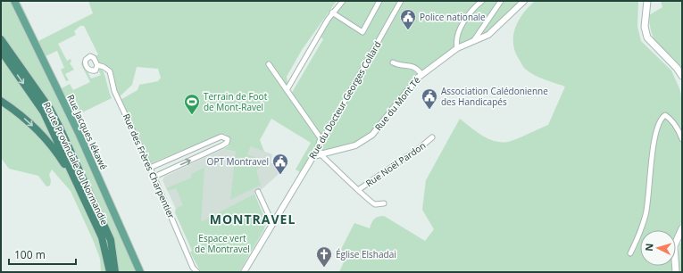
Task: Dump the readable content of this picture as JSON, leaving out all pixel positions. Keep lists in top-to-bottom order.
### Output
{
  "streets": {
    "highway": ["Route Provinciale du Normandie"],
    "main road": ["Rue Jacques Iékawé"],
    "street": [
      "Rue du Docteur Georges Collard",
      "Rue du Mont Té",
      "Rue Noël Pardon",
      "Rue des Frères Charpentier"
    ]
  },
  "crossings": [
    ["Rue du Docteur Georges Collard", "Rue du Mont Té"]
  ],
  "districts": ["MONTRAVEL"],
  "parks": ["Espace vert de Montravel"],
  "places": {
    "public building": ["Police nationale", "Association Calédonienne des Handicapés", "OPT Montravel"],
    "sports": ["Terrain de Foot de Mont-Ravel"],
    "church": ["Église Elshadai"]
  },
  "scale_bar": "100 m",
  "north": "left"
}
